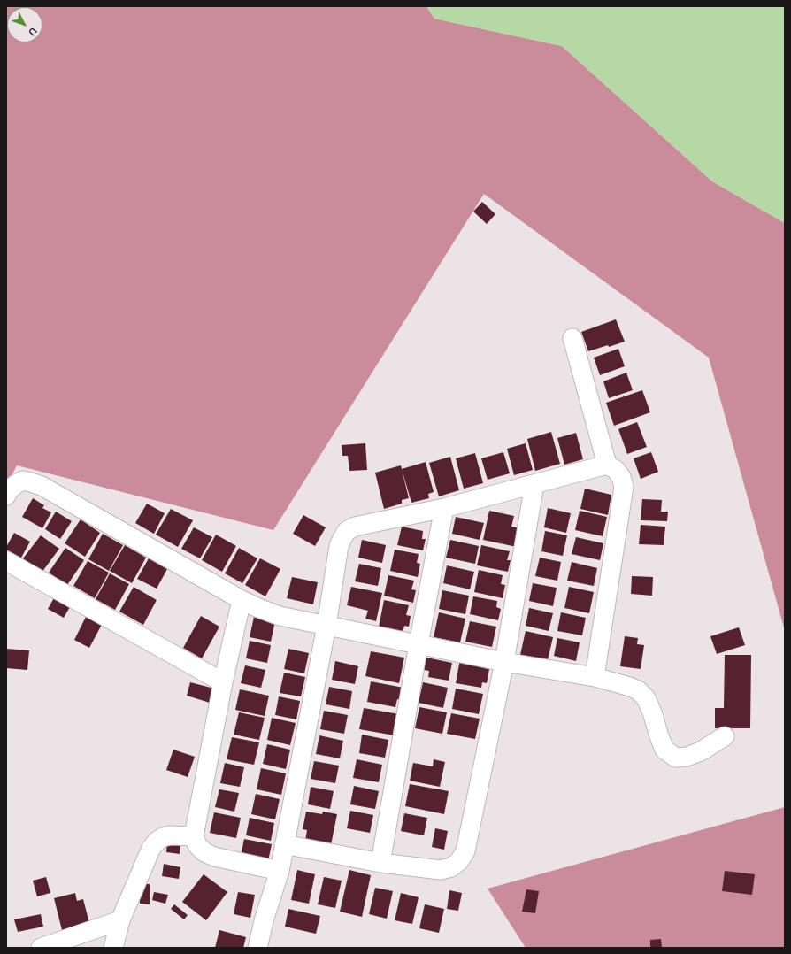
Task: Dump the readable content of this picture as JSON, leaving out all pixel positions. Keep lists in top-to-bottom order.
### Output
{
  "north": "bottom right"
}
